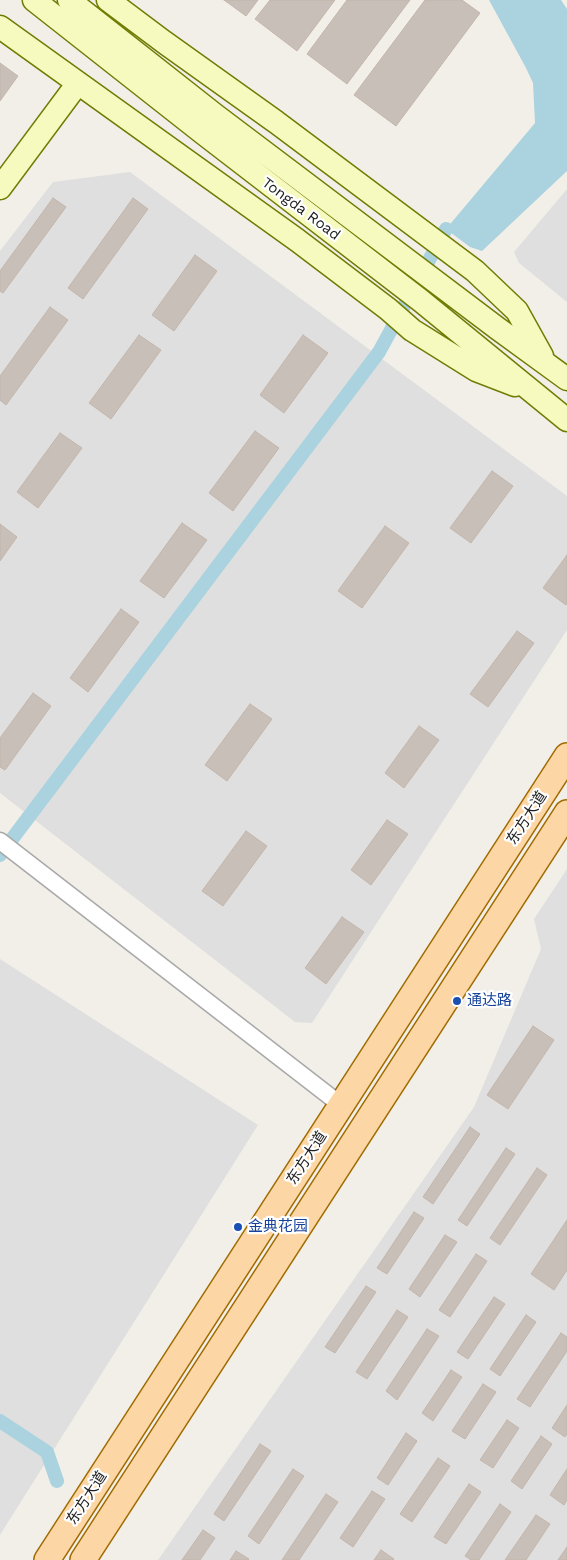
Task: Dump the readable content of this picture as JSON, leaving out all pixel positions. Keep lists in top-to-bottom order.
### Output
{
  "streets": {
    "main road": ["东方大道"],
    "street": ["Tongda Road"]
  },
  "places": ["通达路", "金典花园"]
}
